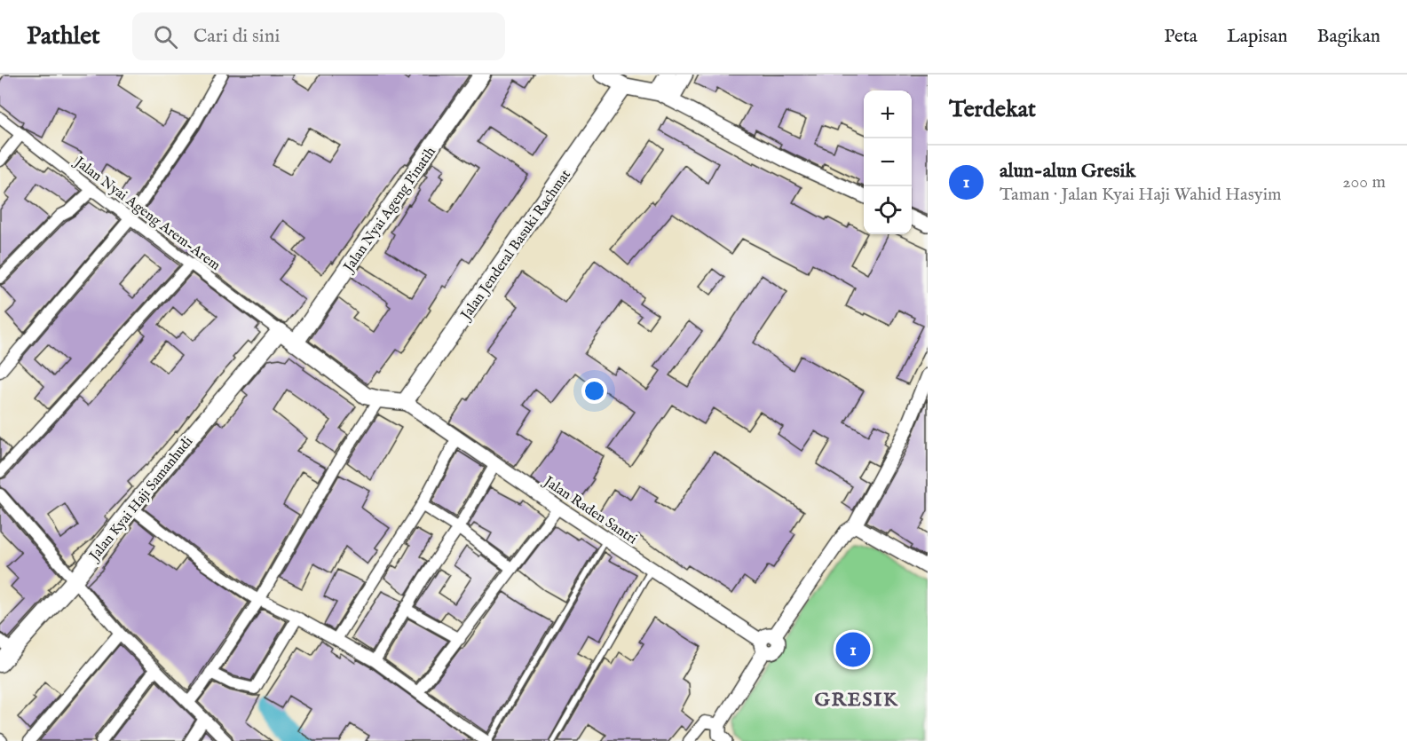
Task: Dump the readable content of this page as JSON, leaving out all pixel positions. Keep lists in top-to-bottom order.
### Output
{
  "streets": {
    "main road": ["Jalan Nyai Ageng Pinatih", "Jalan Jenderal Basuki Rachmat", "Jalan Kyai Haji Samanhudi"],
    "street": ["Jalan Nyai Ageng Arem-Arem", "Jalan Raden Santri"]
  },
  "crossings": [
    ["Jalan Nyai Ageng Arem-Arem", "Jalan Kyai Haji Samanhudi"],
    ["Jalan Jenderal Basuki Rachmat", "Jalan Raden Santri"]
  ],
  "districts": ["GRESIK"],
  "page": {
    "header": "Pathlet",
    "search": "Cari di sini",
    "nav": ["Peta", "Lapisan", "Bagikan"],
    "heading": "Terdekat",
    "map_buttons": ["+", "−"],
    "list": [
      {
        "mark": "1",
        "name": "alun-alun Gresik",
        "note": "Taman · Jalan Kyai Haji Wahid Hasyim",
        "value": "200 m"
      }
    ],
    "pins": "1"
  }
}
